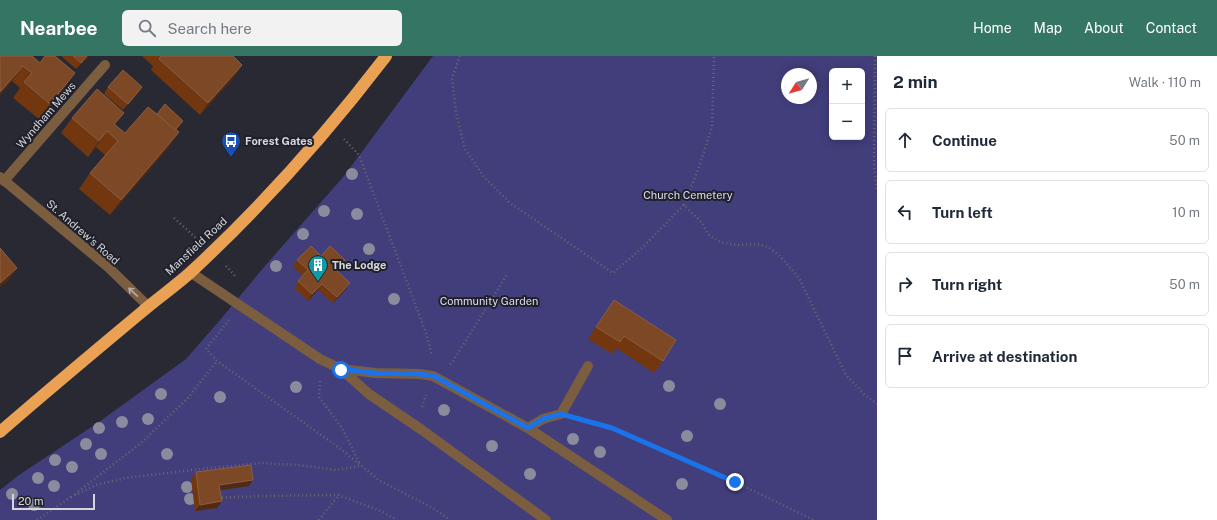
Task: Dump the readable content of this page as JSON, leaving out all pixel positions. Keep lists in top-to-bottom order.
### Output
{
  "streets": {
    "highway": ["Mansfield Road"],
    "street": ["Wyndham Mews", "St. Andrew's Road"]
  },
  "crossings": [
    ["Wyndham Mews", "St. Andrew's Road"],
    ["St. Andrew's Road", "Mansfield Road"]
  ],
  "one_way": ["St. Andrew's Road"],
  "parks": ["Church Cemetery", "Community Garden"],
  "places": {
    "bus stop": ["Forest Gates"],
    "building": ["The Lodge"]
  },
  "scale_bar": "20 m",
  "north": "bottom left",
  "page": {
    "header": "Nearbee",
    "search": "Search here",
    "nav": [
      "Home",
      "Map",
      "About",
      "Contact"
    ],
    "heading": ["2 min", "Walk · 110 m"],
    "map_buttons": ["+", "−"],
    "list": [
      ["Continue", "50 m"],
      ["Turn left", "10 m"],
      ["Turn right", "50 m"],
      "Arrive at destination"
    ],
    "scale": "20 m"
  }
}
